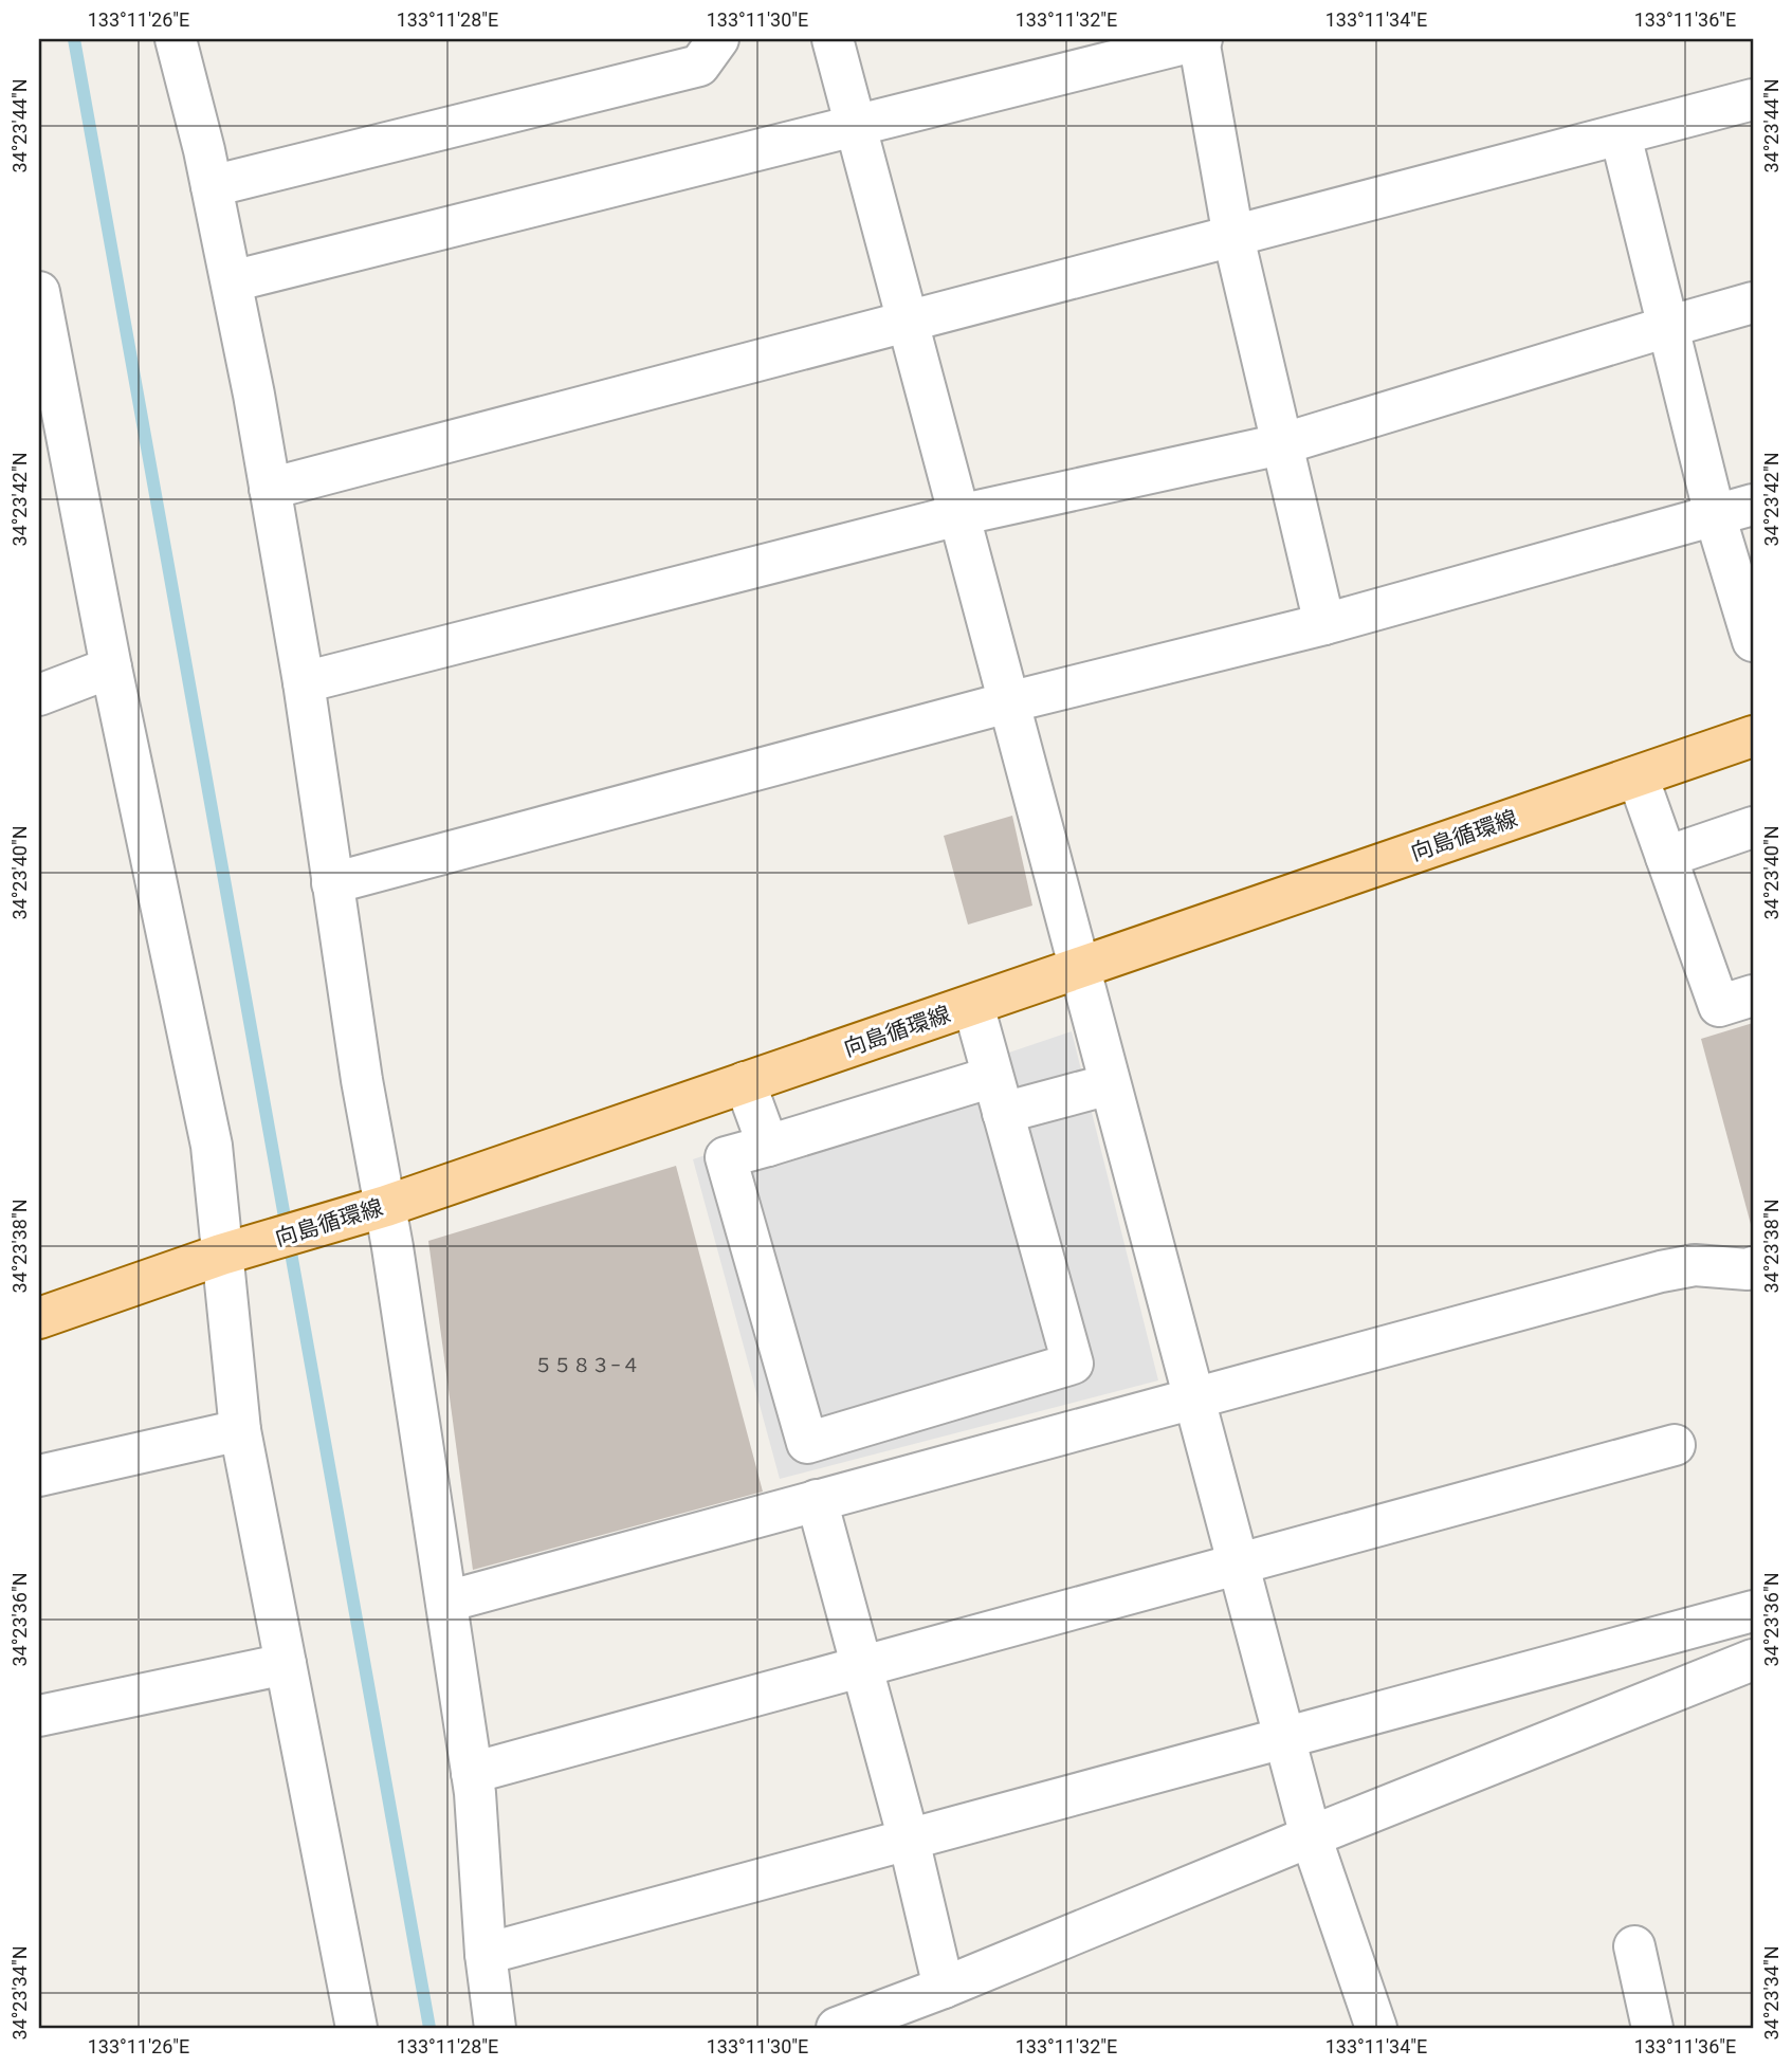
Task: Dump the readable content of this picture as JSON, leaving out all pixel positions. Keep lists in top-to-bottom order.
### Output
{
  "streets": {
    "main road": ["向島循環線"]
  },
  "house_numbers": ["５５８３−４"],
  "coordinates": [
    "133°11'26\"E",
    "133°11'28\"E",
    "133°11'30\"E",
    "133°11'32\"E",
    "133°11'34\"E",
    "133°11'36\"E",
    "34°23'44\"N",
    "34°23'42\"N",
    "34°23'40\"N",
    "34°23'38\"N",
    "34°23'36\"N",
    "34°23'34\"N"
  ]
}
